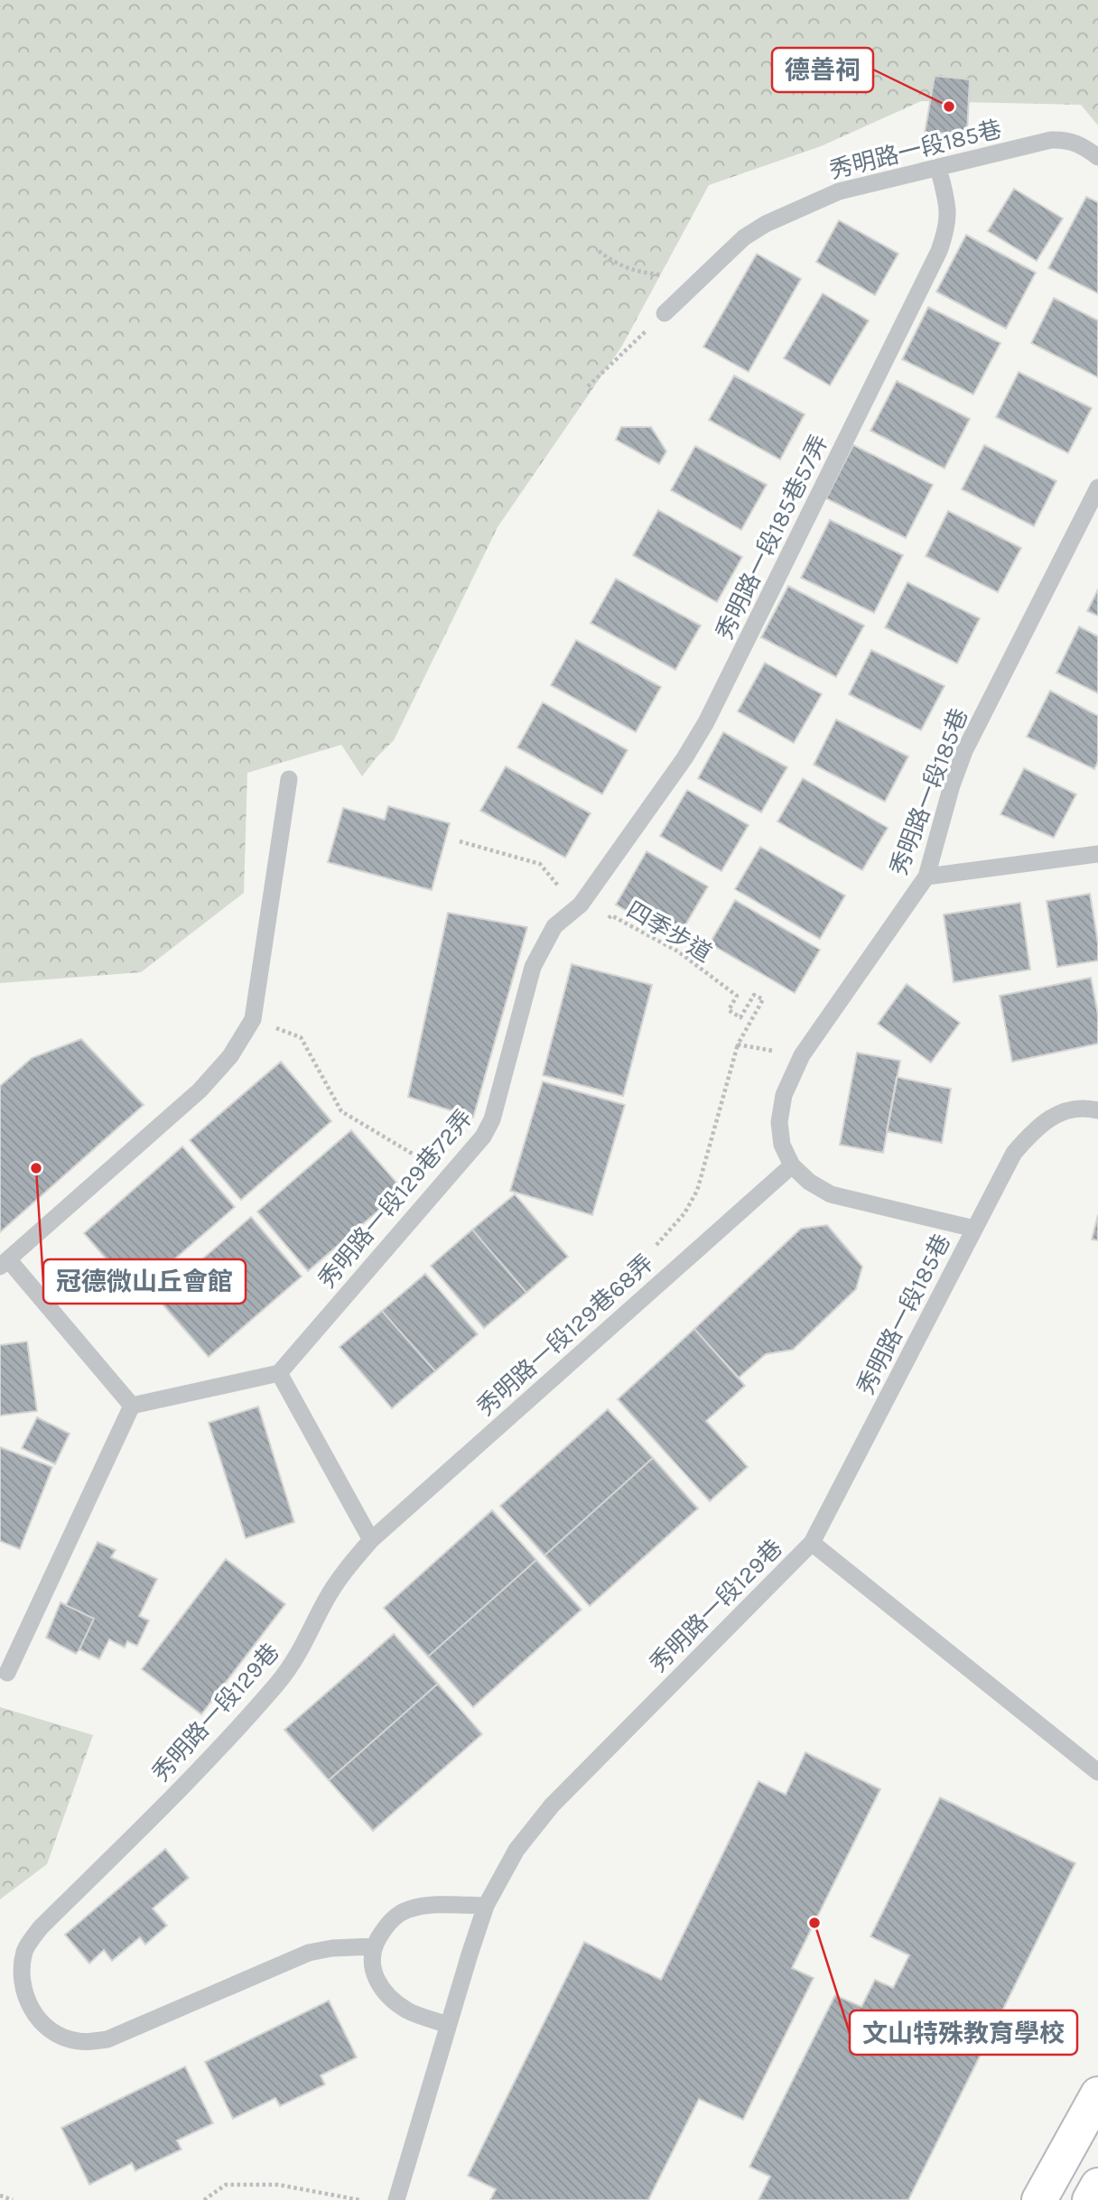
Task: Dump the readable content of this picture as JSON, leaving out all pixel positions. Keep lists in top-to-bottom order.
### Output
{
  "streets": {
    "lane": [
      "秀明路一段185巷",
      "秀明路一段185巷57弄",
      "秀明路一段129巷72弄",
      "秀明路一段129巷68弄",
      "秀明路一段129巷"
    ],
    "path": ["四季步道"]
  },
  "crossings": [
    ["秀明路一段185巷", "秀明路一段185巷57弄"],
    ["秀明路一段185巷", "秀明路一段129巷68弄"],
    ["秀明路一段185巷", "秀明路一段129巷"],
    ["秀明路一段185巷57弄", "四季步道"],
    ["秀明路一段185巷57弄", "秀明路一段129巷72弄"],
    ["四季步道", "秀明路一段129巷72弄"],
    ["四季步道", "秀明路一段129巷68弄"],
    ["秀明路一段129巷68弄", "秀明路一段129巷"]
  ],
  "places": ["德善祠", "冠德微山丘會館", "文山特殊教育學校"]
}
